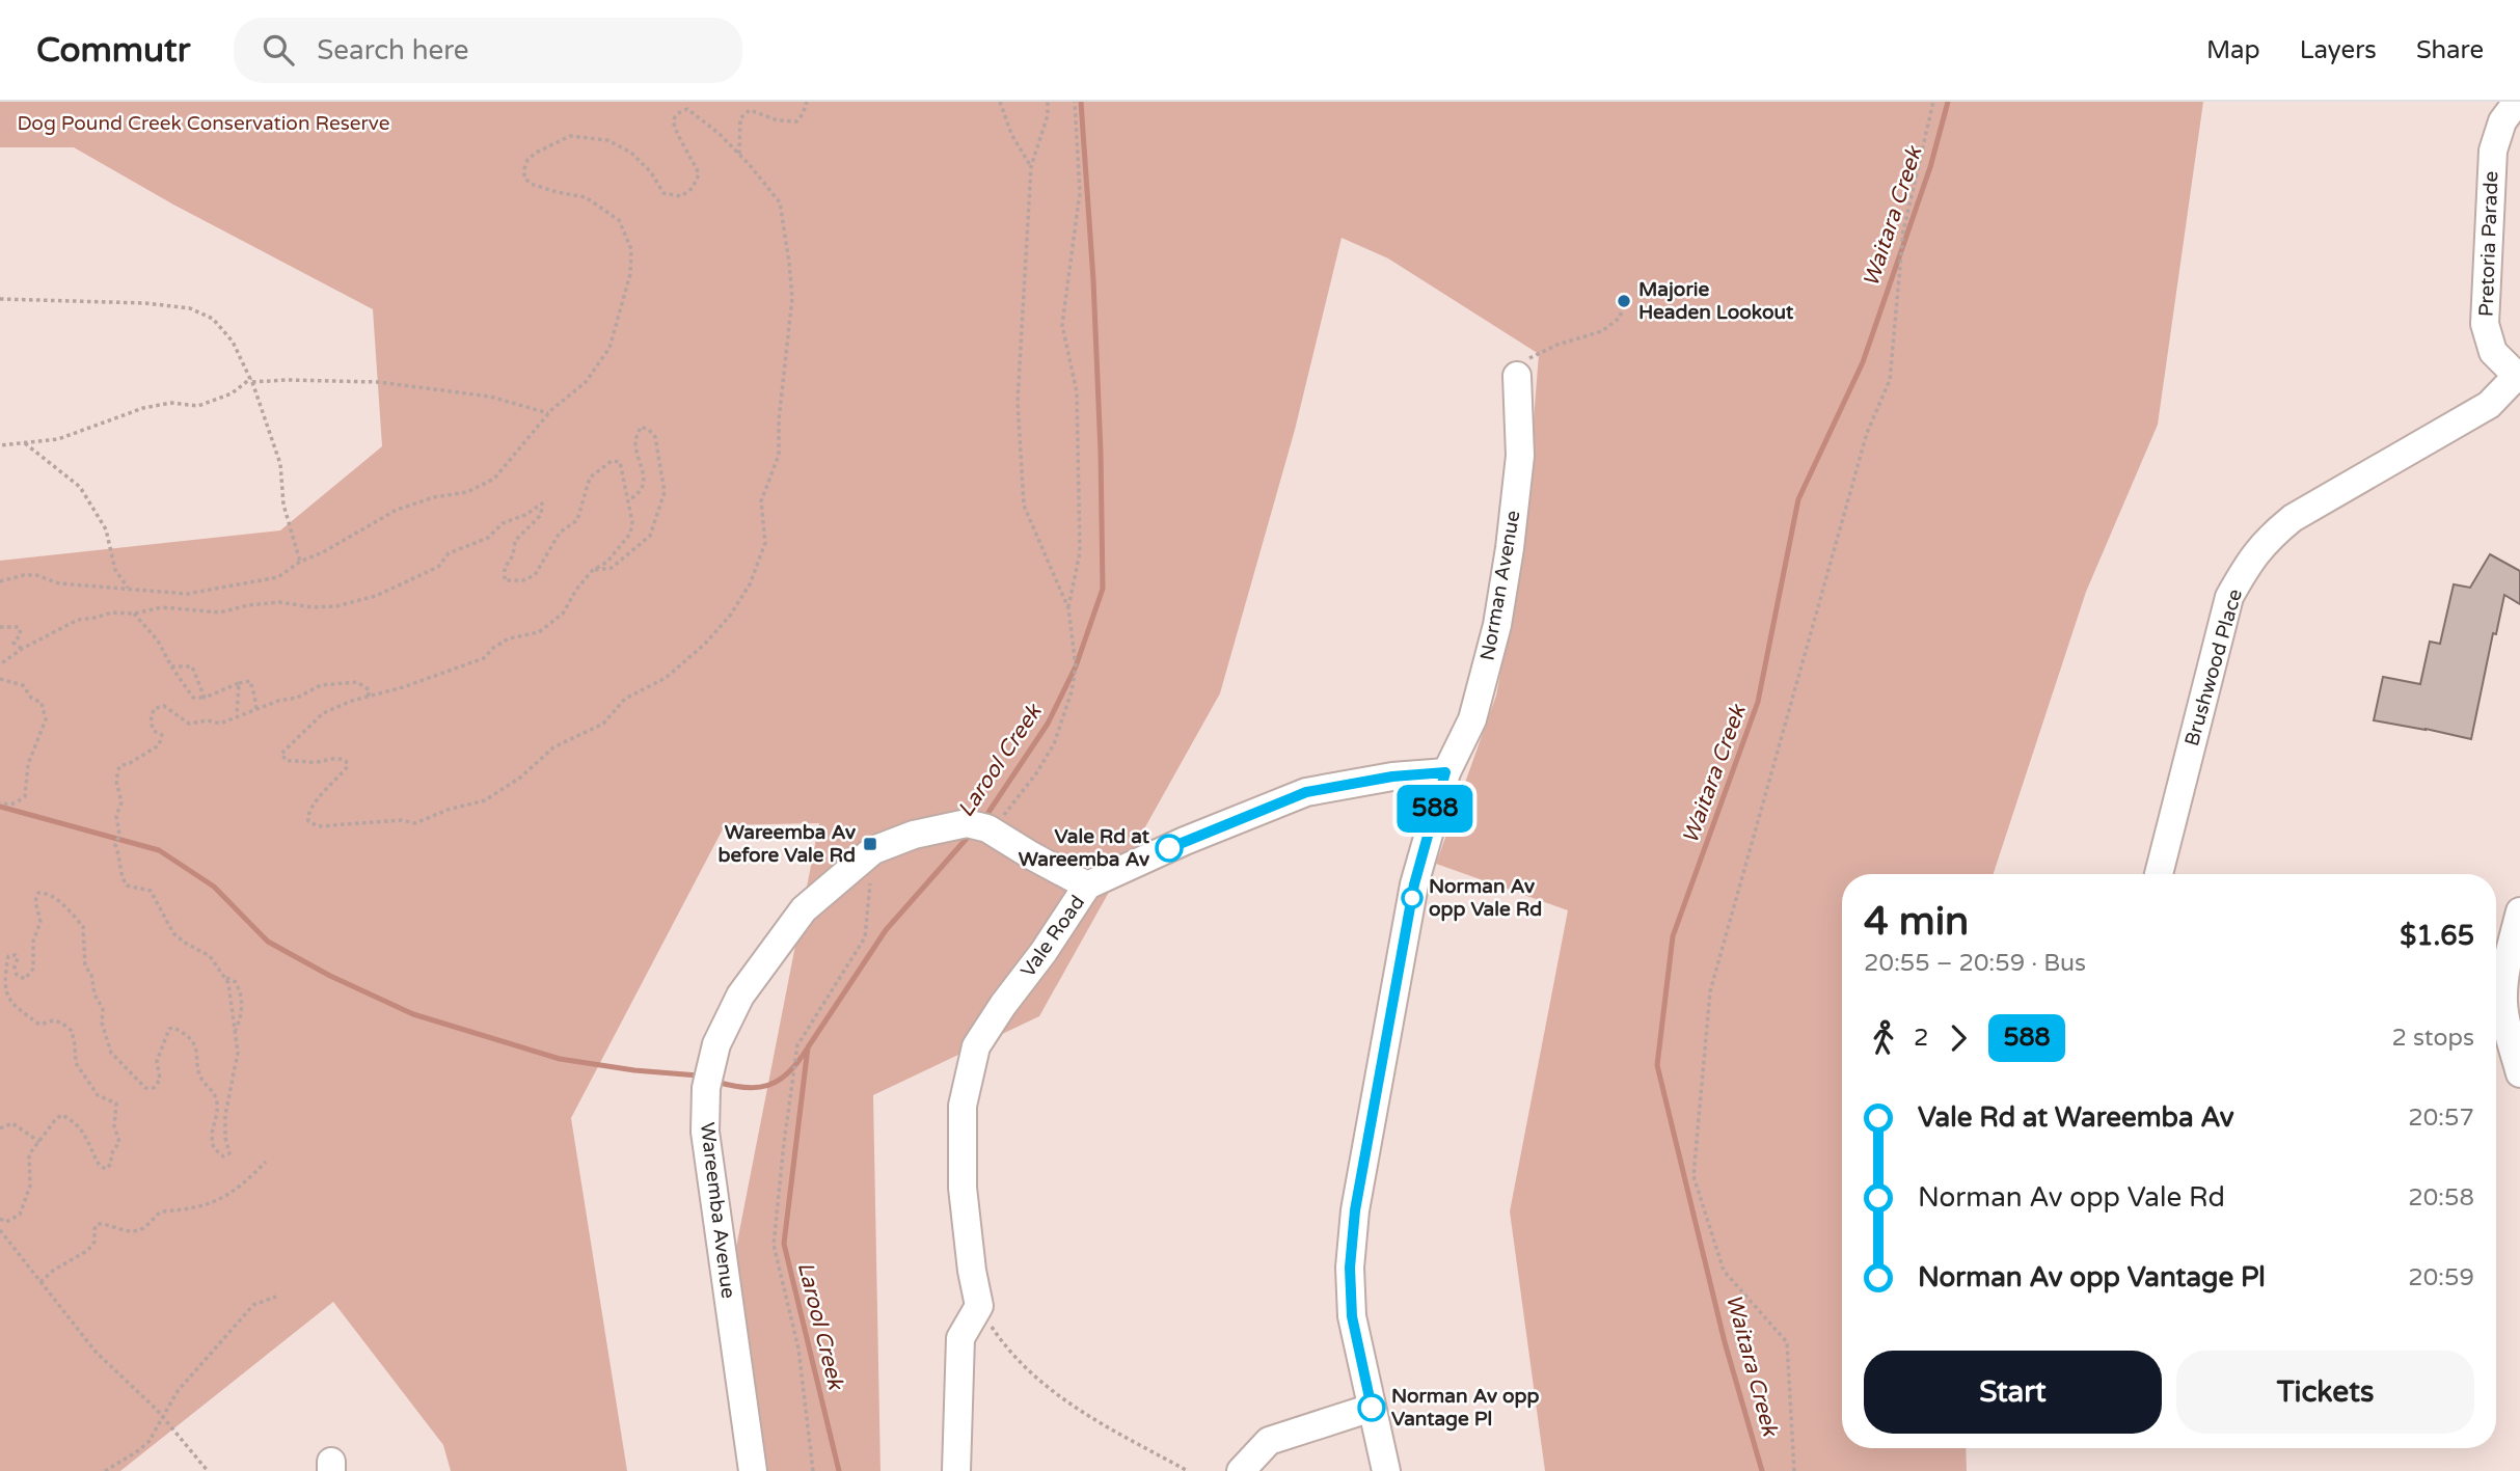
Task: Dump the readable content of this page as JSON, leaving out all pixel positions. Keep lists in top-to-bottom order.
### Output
{
  "streets": {
    "street": [
      "Pretoria Parade",
      "Norman Avenue",
      "Brushwood Place",
      "Vale Road",
      "Wareemba Avenue"
    ]
  },
  "crossings": [
    ["Pretoria Parade", "Brushwood Place"],
    ["Norman Avenue", "Vale Road"],
    ["Vale Road", "Wareemba Avenue"]
  ],
  "water": ["Waitara Creek", "Larool Creek"],
  "parks": ["Dog Pound Creek Conservation Reserve"],
  "places": {
    "other": [
      "Majorie Headen Lookout",
      "Vale Rd at Wareemba Av",
      "Norman Av opp Vale Rd",
      "Norman Av opp Vantage Pl"
    ],
    "transit": ["Wareemba Av before Vale Rd"]
  },
  "lines": ["bus line 588"],
  "page": {
    "header": "Commutr",
    "search": "Search here",
    "nav": ["Map", "Layers", "Share"],
    "on_map": "588",
    "heading": ["4 min", "20:55 – 20:59 · Bus", "$1.65"],
    "legs": ["2", "588", "2 stops"],
    "list": [
      {
        "name": "Vale Rd at Wareemba Av",
        "value": "20:57"
      },
      {
        "name": "Norman Av opp Vale Rd",
        "value": "20:58"
      },
      {
        "name": "Norman Av opp Vantage Pl",
        "value": "20:59"
      }
    ],
    "buttons": ["Start", "Tickets"]
  }
}
